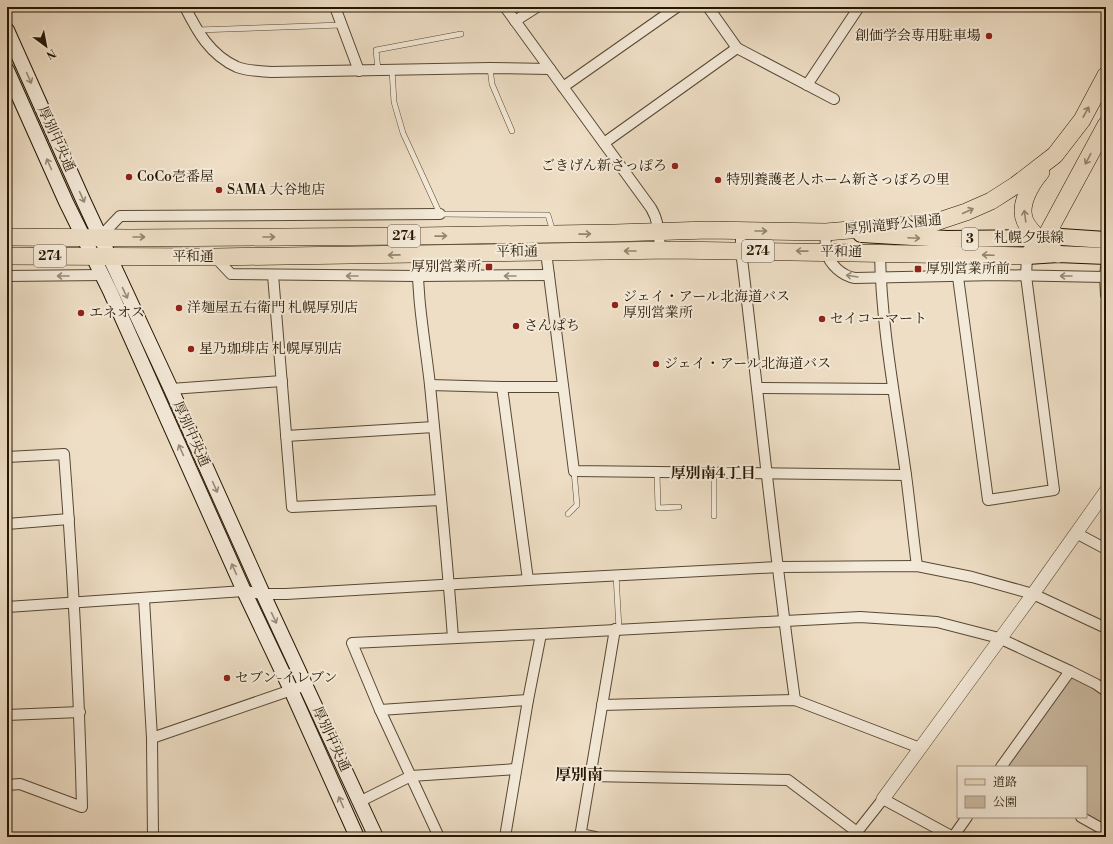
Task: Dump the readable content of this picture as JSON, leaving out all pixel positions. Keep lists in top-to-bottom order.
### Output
{
  "streets": {
    "highway": ["厚別滝野公園通", "274", "平和通"],
    "main road": ["厚別中央通", "札幌夕張線", "3"]
  },
  "crossings": [
    ["厚別中央通", "平和通"],
    ["厚別滝野公園通", "274"],
    ["厚別滝野公園通", "札幌夕張線"],
    ["厚別滝野公園通", "平和通"],
    ["274", "札幌夕張線"],
    ["札幌夕張線", "平和通"]
  ],
  "one_way": ["厚別滝野公園通", "札幌夕張線"],
  "districts": ["厚別南4丁目", "厚別南"],
  "places": {
    "other": [
      "創価学会専用駐車場",
      "ごきげん新さっぽろ",
      "CoCo壱番屋",
      "特別養護老人ホーム新さっぽろの里",
      "SAMA 大谷地店",
      "ジェイ・アール北海道バス 厚別営業所",
      "洋麺屋五右衛門 札幌厚別店",
      "エネオス",
      "セイコーマート",
      "さんぱち",
      "星乃珈琲店 札幌厚別店",
      "ジェイ・アール北海道バス",
      "セブン-イレブン"
    ],
    "transit": ["厚別営業所", "厚別営業所前"]
  },
  "legend": ["道路", "公園"],
  "north": "bottom right"
}
